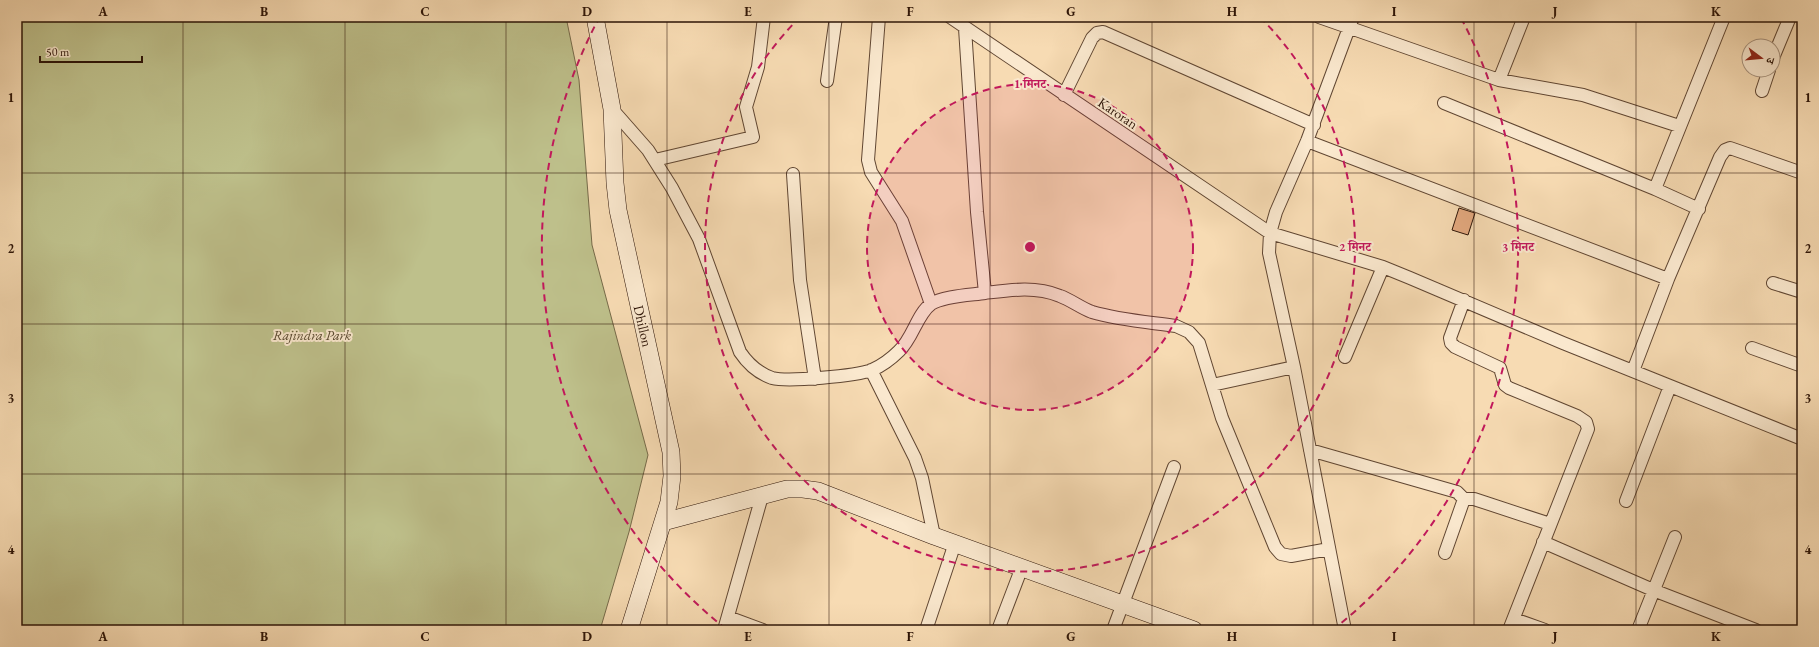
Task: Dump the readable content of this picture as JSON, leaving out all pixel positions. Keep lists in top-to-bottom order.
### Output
{
  "streets": {
    "street": ["Karoran", "Dhillon"]
  },
  "parks": ["Rajindra Park"],
  "scale_bar": "50 m",
  "north": "right",
  "grid": {
    "columns": [
      "A",
      "B",
      "C",
      "D",
      "E",
      "F",
      "G",
      "H",
      "I",
      "J",
      "K"
    ],
    "rows": [
      "1",
      "2",
      "3",
      "4"
    ]
  },
  "rings": ["1 मिनट", "2 मिनट", "3 मिनट"]
}
